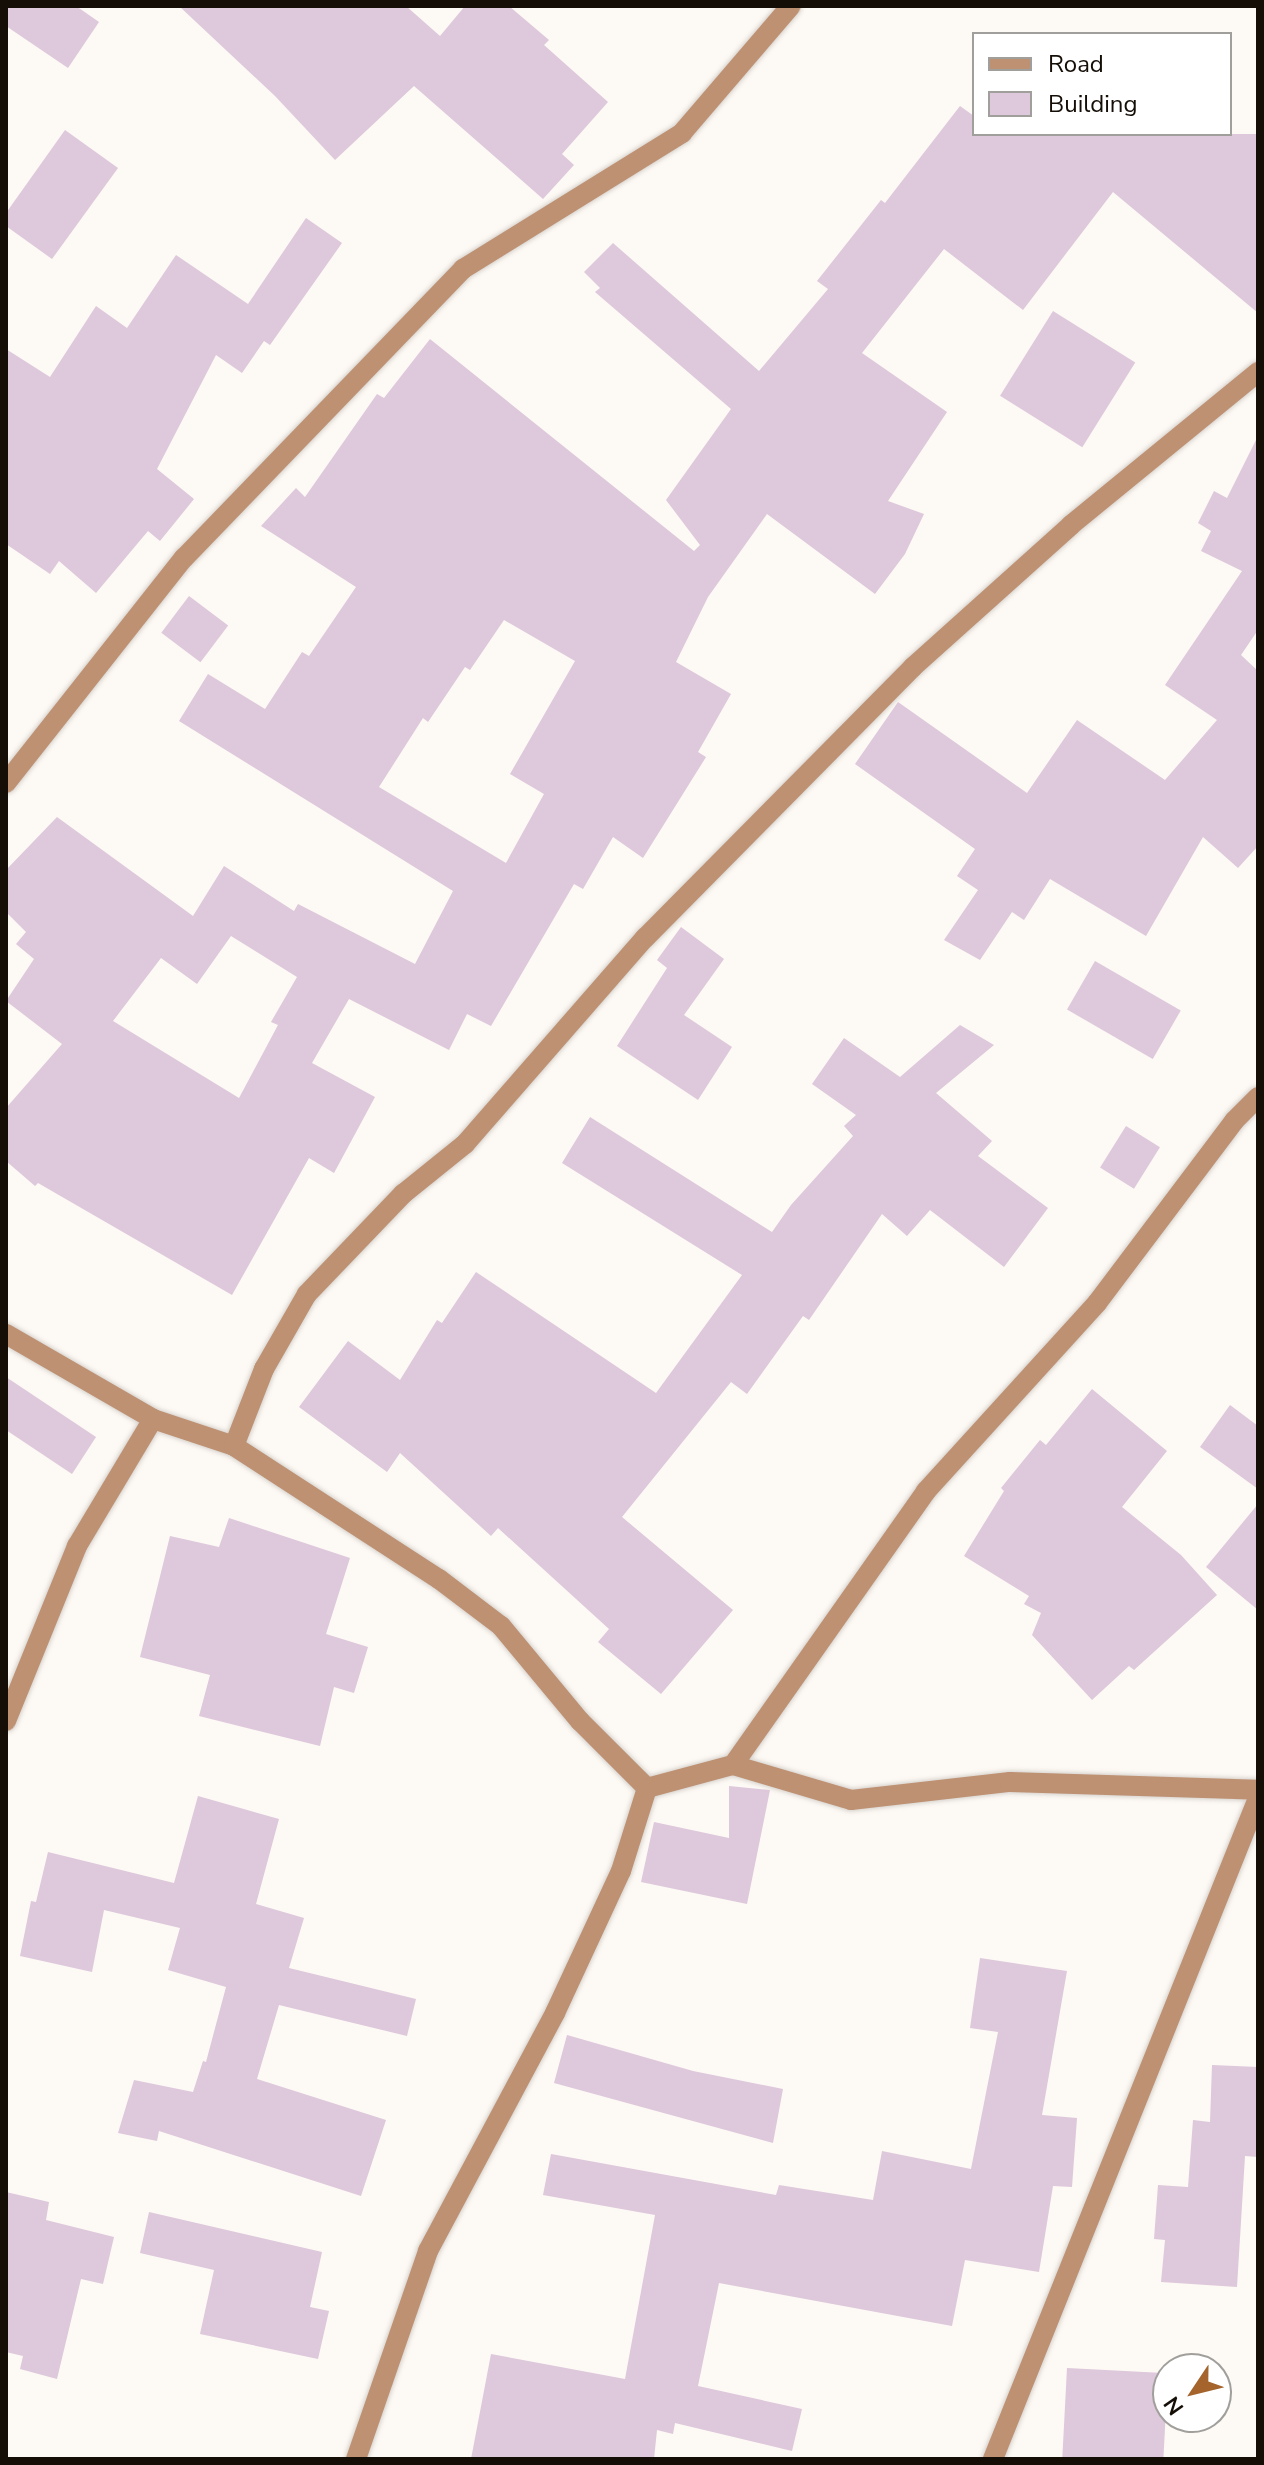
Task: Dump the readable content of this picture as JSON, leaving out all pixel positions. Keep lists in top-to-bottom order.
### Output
{
  "legend": ["Road", "Building"],
  "north": "bottom left"
}
